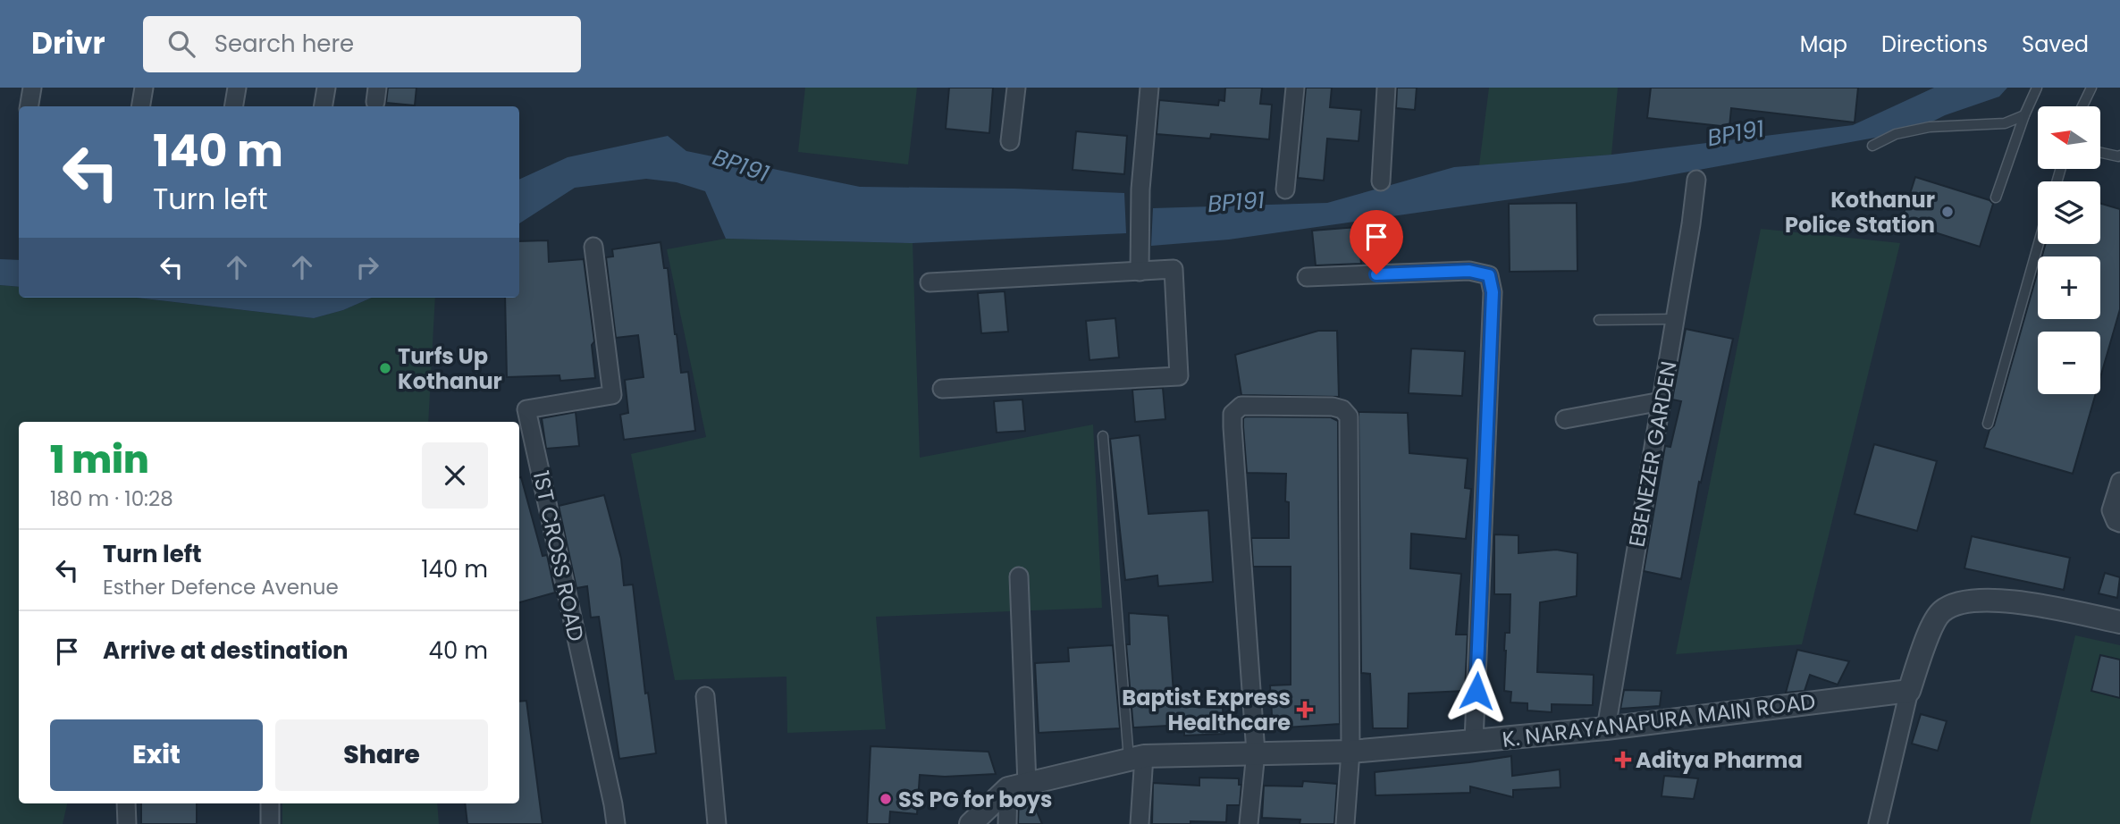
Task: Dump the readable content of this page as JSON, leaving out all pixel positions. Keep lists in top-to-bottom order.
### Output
{
  "streets": {
    "street": ["EBENEZER GARDEN", "1ST CROSS ROAD", "K. NARAYANAPURA MAIN ROAD"]
  },
  "crossings": [
    ["EBENEZER GARDEN", "K. NARAYANAPURA MAIN ROAD"]
  ],
  "water": ["BP191"],
  "places": {
    "other": ["Kothanur Police Station", "Turfs Up Kothanur", "SS PG for boys"],
    "health": ["Baptist Express Healthcare", "Aditya Pharma"]
  },
  "north": "left",
  "page": {
    "header": "Drivr",
    "search": "Search here",
    "nav": ["Map", "Directions", "Saved"],
    "map_buttons": ["+", "−"],
    "turn": ["140 m", "Turn left"],
    "heading": ["1 min", "180 m · 10:28"],
    "list": [
      {
        "name": "Turn left",
        "note": "Esther Defence Avenue",
        "value": "140 m"
      },
      {
        "name": "Arrive at destination",
        "value": "40 m"
      }
    ],
    "buttons": ["Exit", "Share"]
  }
}
